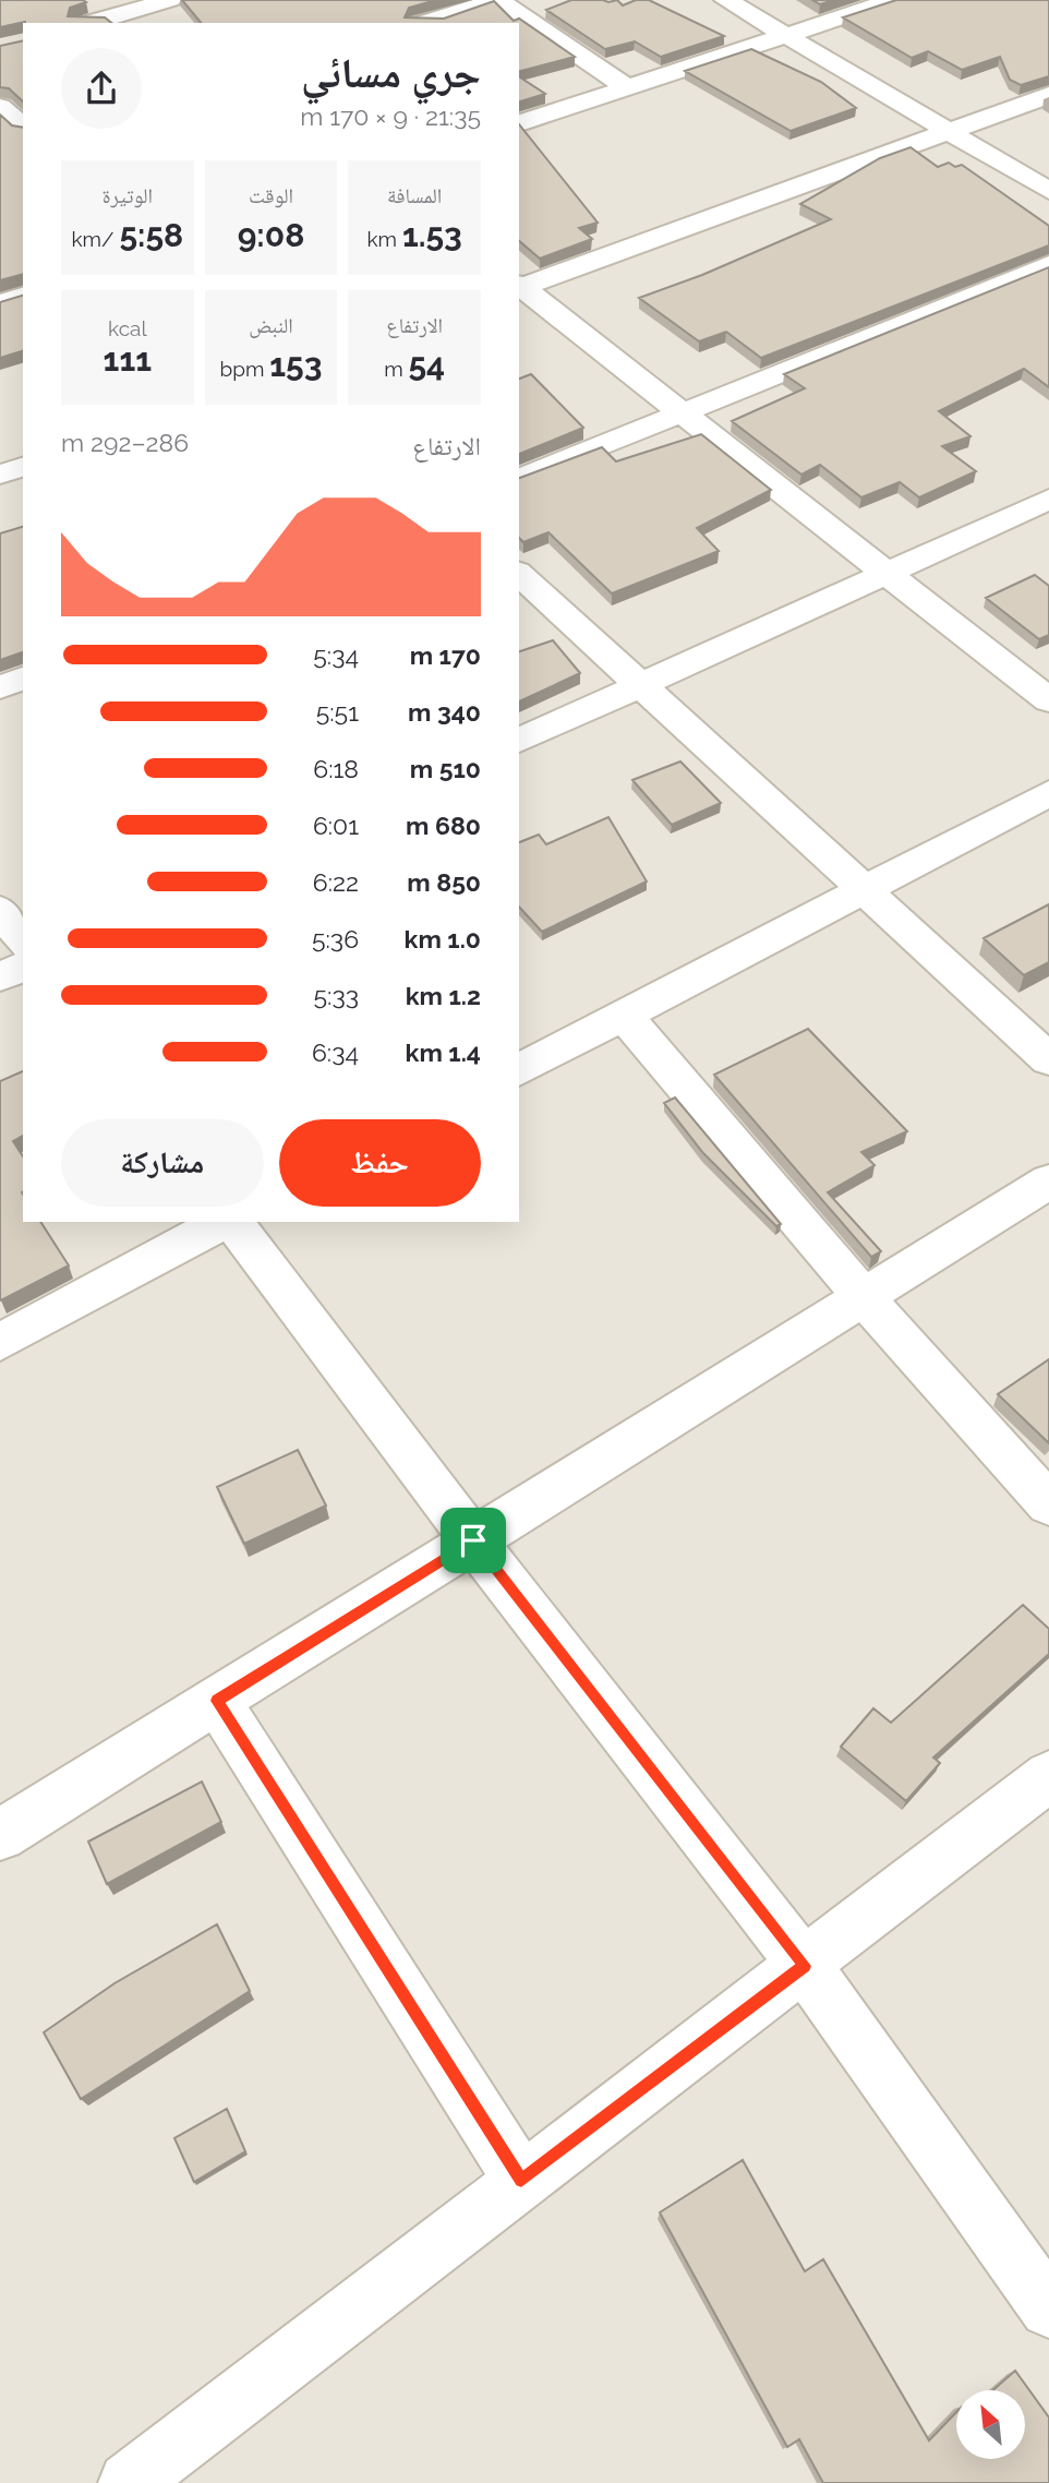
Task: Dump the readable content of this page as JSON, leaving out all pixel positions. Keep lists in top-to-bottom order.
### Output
{
  "north": "top left",
  "page": {
    "heading": ["جري مسائي", "21:35 · 9 × 170 m"],
    "stats": [
      ["المسافة", "1.53 km"],
      ["الوقت", "9:08"],
      ["الوتيرة", "5:58 /km"],
      ["الارتفاع", "54 m"],
      ["النبض", "153 bpm"],
      ["kcal", "111"]
    ],
    "chart": ["الارتفاع", "286–292 m"],
    "list": [
      {
        "name": "170 m",
        "note": "5:34"
      },
      {
        "name": "340 m",
        "note": "5:51"
      },
      {
        "name": "510 m",
        "note": "6:18"
      },
      {
        "name": "680 m",
        "note": "6:01"
      },
      {
        "name": "850 m",
        "note": "6:22"
      },
      {
        "name": "1.0 km",
        "note": "5:36"
      },
      {
        "name": "1.2 km",
        "note": "5:33"
      },
      {
        "name": "1.4 km",
        "note": "6:34"
      }
    ],
    "buttons": ["حفظ", "مشاركة"]
  }
}
